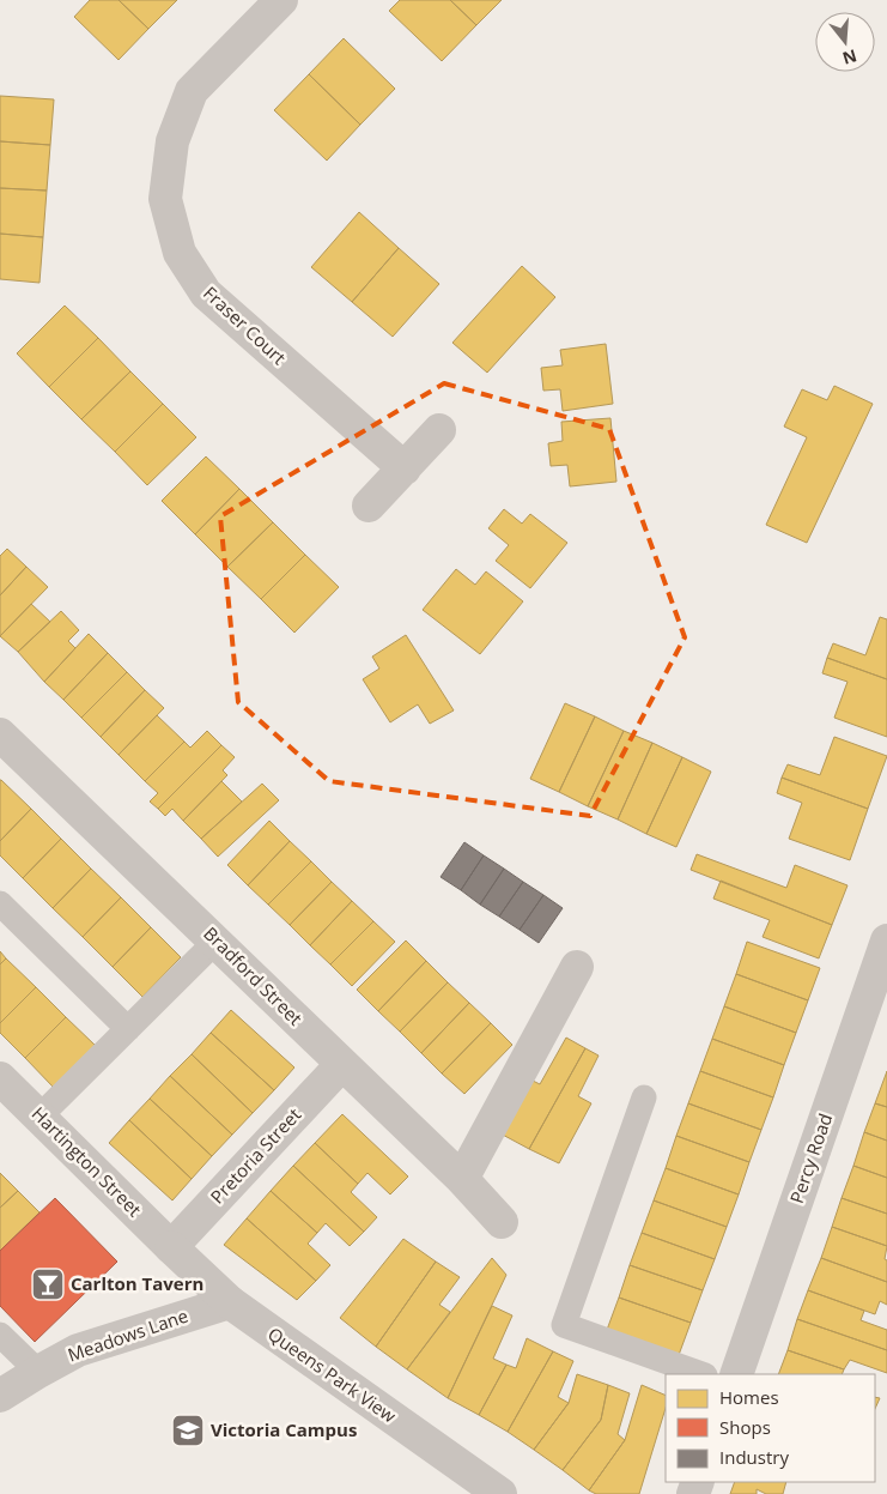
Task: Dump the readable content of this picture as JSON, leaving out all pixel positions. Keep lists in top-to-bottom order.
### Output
{
  "streets": {
    "street": [
      "Fraser Court",
      "Bradford Street",
      "Pretoria Street",
      "Percy Road",
      "Hartington Street",
      "Meadows Lane",
      "Queens Park View"
    ]
  },
  "crossings": [
    ["Bradford Street", "Pretoria Street"],
    ["Pretoria Street", "Hartington Street"],
    ["Pretoria Street", "Queens Park View"],
    ["Hartington Street", "Queens Park View"],
    ["Meadows Lane", "Queens Park View"]
  ],
  "places": {
    "bar": ["Carlton Tavern"],
    "school or university": ["Victoria Campus"]
  },
  "legend": ["Homes", "Shops", "Industry"],
  "north": "bottom"
}
